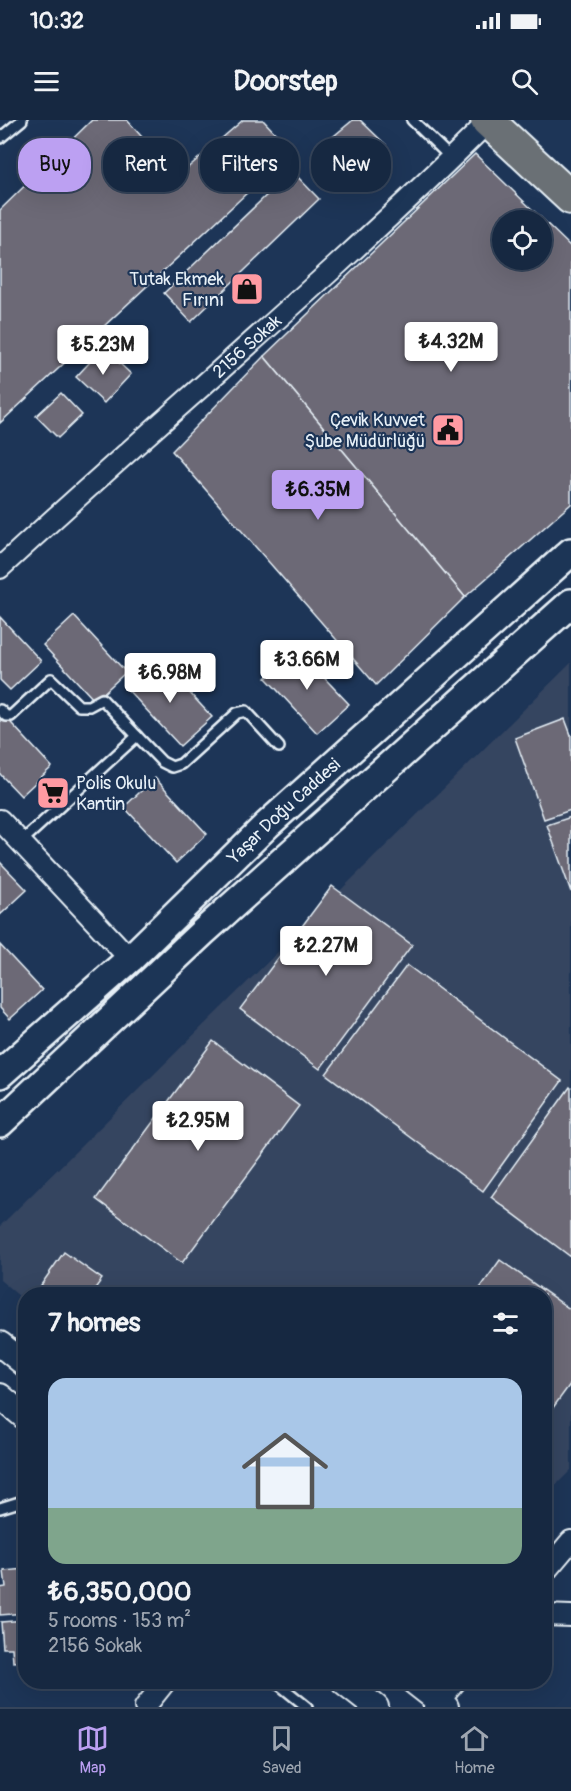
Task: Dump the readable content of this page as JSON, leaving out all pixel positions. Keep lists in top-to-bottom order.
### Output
{
  "streets": {
    "main road": ["Yaşar Doğu Caddesi"],
    "street": ["2156 Sokak"]
  },
  "places": {
    "shop": ["Tutak Ekmek Fırını"],
    "public building": ["Çevik Kuvvet Şube Müdürlüğü"],
    "supermarket": ["Polis Okulu Kantin"]
  },
  "page": {
    "status": "10:32",
    "header": "Doorstep",
    "chip": [
      "Buy",
      "Rent",
      "Filters",
      "New"
    ],
    "price": [
      "₺4.32M",
      "₺5.23M",
      "₺6.35M",
      "₺3.66M",
      "₺6.98M",
      "₺2.27M",
      "₺2.95M"
    ],
    "heading": "7 homes",
    "list": [
      {
        "name": "₺6,350,000",
        "note": "5 rooms · 153 m² · 2156 Sokak"
      }
    ],
    "tabs": ["Map", "Saved", "Home"]
  }
}
